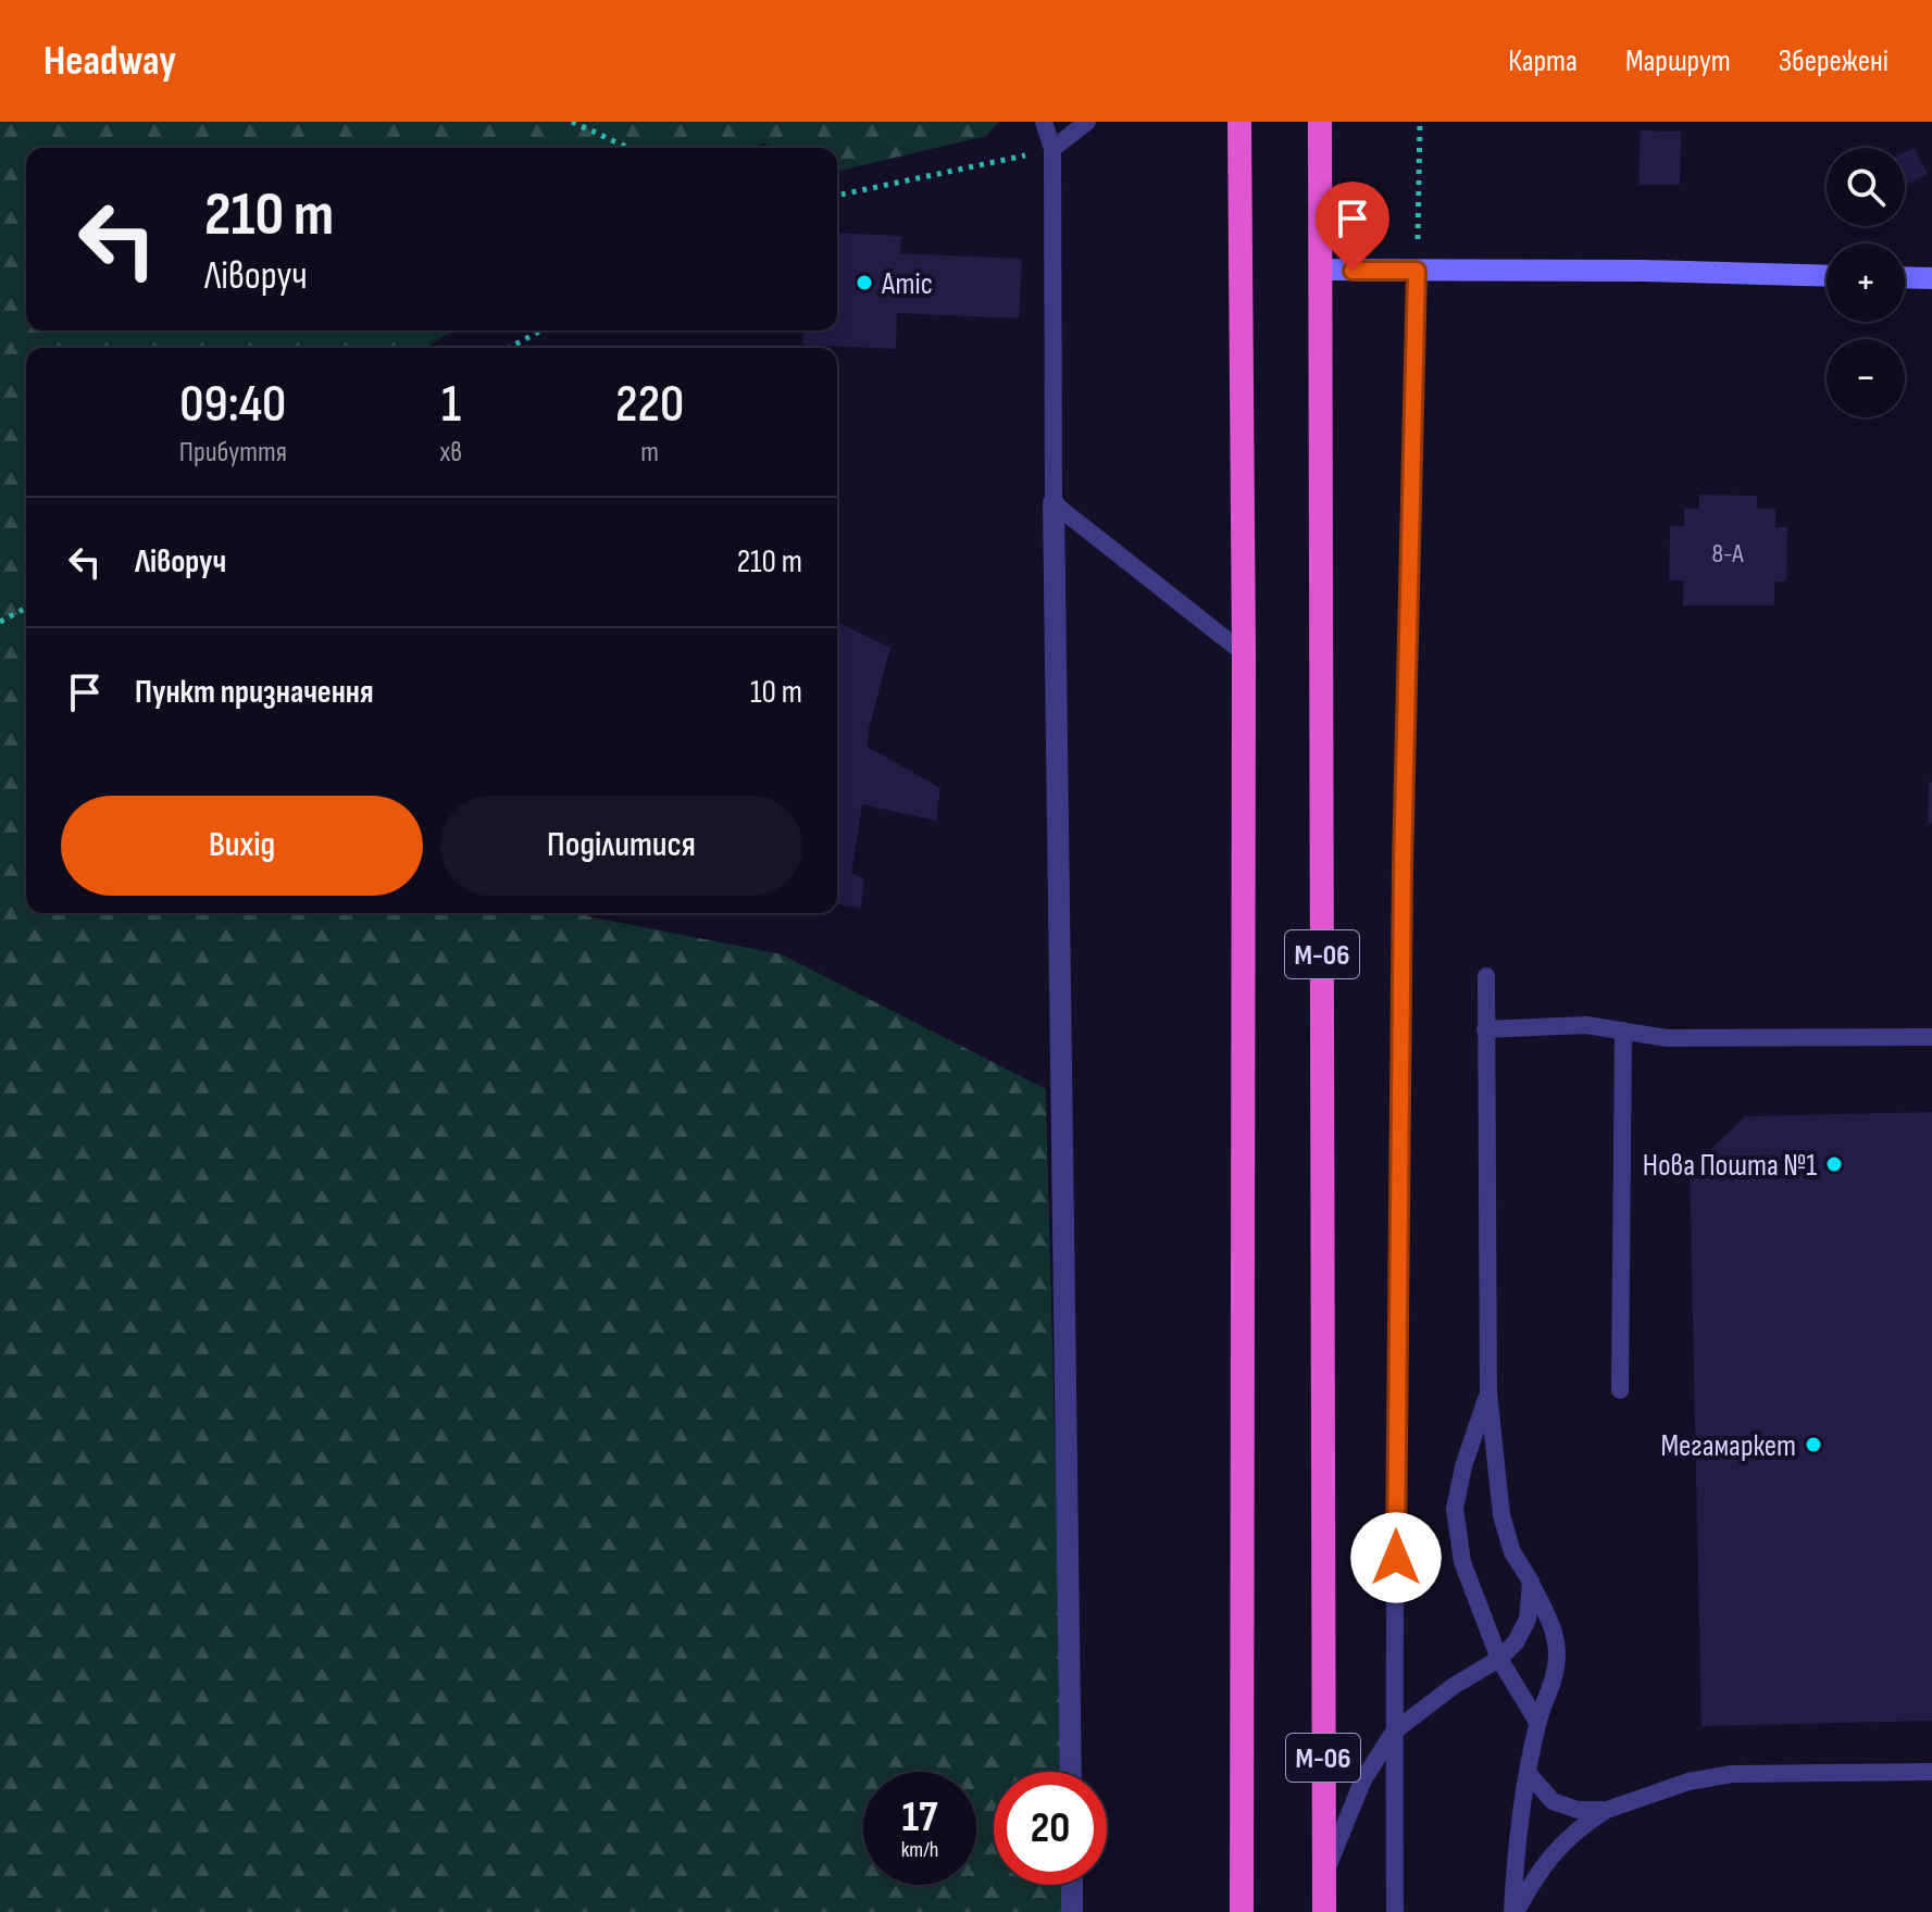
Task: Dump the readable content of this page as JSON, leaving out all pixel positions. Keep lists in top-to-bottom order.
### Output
{
  "streets": {
    "highway": ["М-06"]
  },
  "places": ["Amic", "Нова Пошта №1", "Мегамаркет"],
  "house_numbers": ["8-А"],
  "page": {
    "header": "Headway",
    "nav": ["Карта", "Маршрут", "Збережені"],
    "map_buttons": ["+", "−"],
    "turn": ["210 m", "Ліворуч"],
    "eta": [
      "09:40",
      "Прибуття",
      "1",
      "хв",
      "220",
      "m"
    ],
    "list": [
      {
        "name": "Ліворуч",
        "value": "210 m"
      },
      {
        "name": "Пункт призначення",
        "value": "10 m"
      }
    ],
    "buttons": ["Вихід", "Поділитися"],
    "speed": "17 km/h",
    "limit": "20"
  }
}
